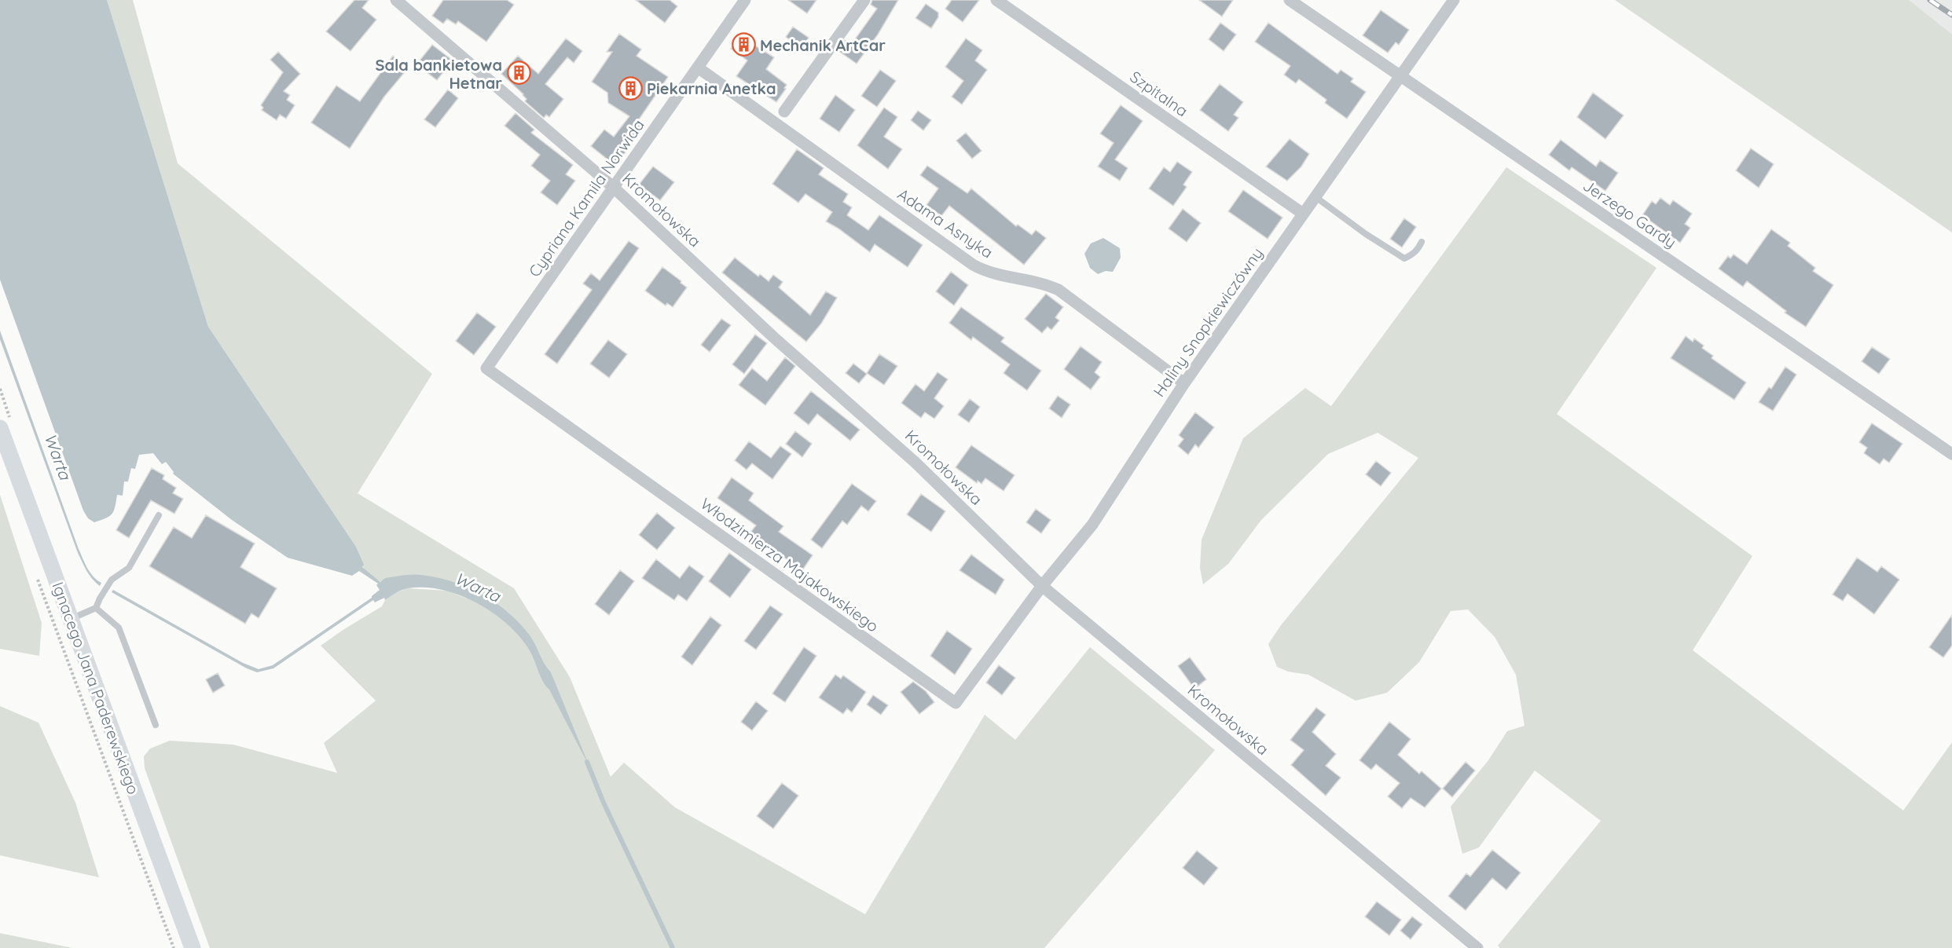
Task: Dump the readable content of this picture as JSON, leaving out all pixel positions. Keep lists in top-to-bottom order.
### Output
{
  "streets": {
    "main road": ["Ignacego Jana Paderewskiego"],
    "street": [
      "Szpitalna",
      "Cypriana Kamila Norwida",
      "Kromołowska",
      "Jerzego Gardy",
      "Adama Asnyka",
      "Haliny Snopkiewiczówny",
      "Włodzimierza Majakowskiego"
    ]
  },
  "crossings": [
    ["Szpitalna", "Haliny Snopkiewiczówny"],
    ["Cypriana Kamila Norwida", "Kromołowska"],
    ["Cypriana Kamila Norwida", "Adama Asnyka"],
    ["Cypriana Kamila Norwida", "Włodzimierza Majakowskiego"],
    ["Kromołowska", "Haliny Snopkiewiczówny"],
    ["Kromołowska", "Włodzimierza Majakowskiego"],
    ["Jerzego Gardy", "Haliny Snopkiewiczówny"],
    ["Adama Asnyka", "Haliny Snopkiewiczówny"],
    ["Haliny Snopkiewiczówny", "Włodzimierza Majakowskiego"]
  ],
  "water": ["Warta"],
  "places": {
    "building": ["Mechanik ArtCar", "Sala bankietowa Hetnar", "Piekarnia Anetka"]
  }
}
